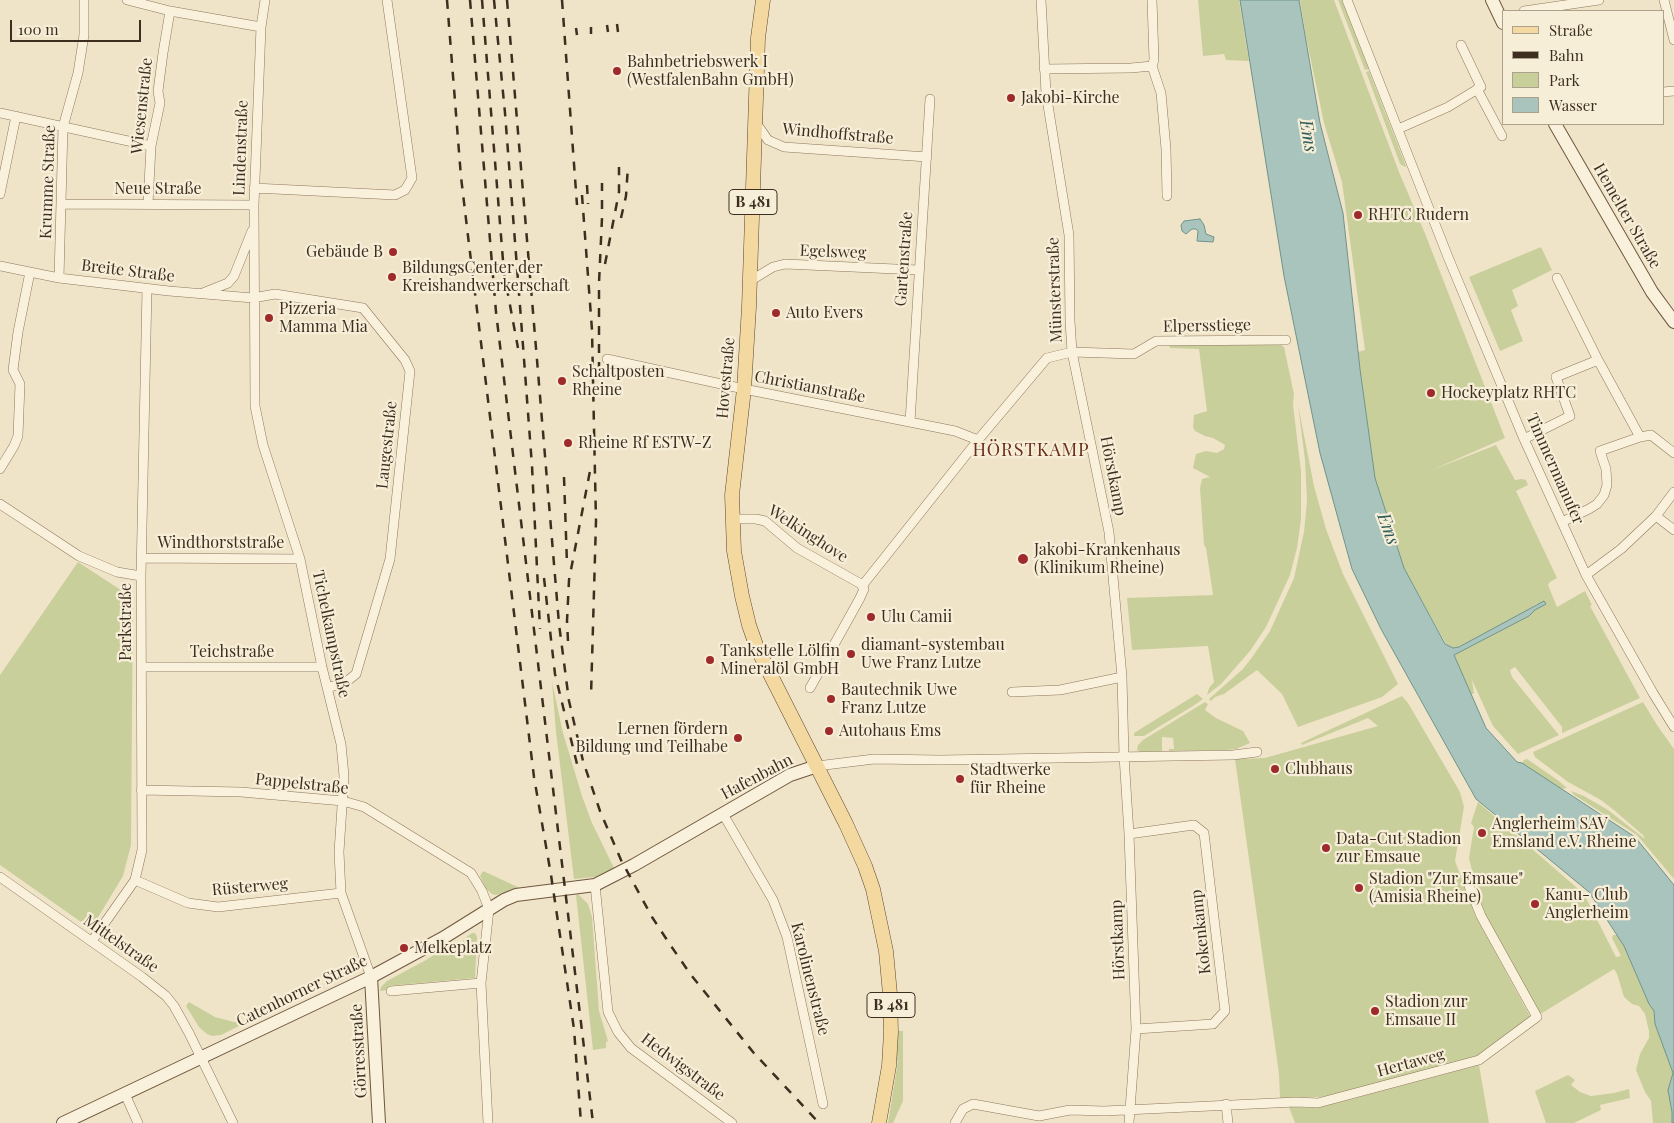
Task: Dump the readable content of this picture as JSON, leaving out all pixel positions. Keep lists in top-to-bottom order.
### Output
{
  "streets": {
    "main road": ["B 481", "Hovestraße"],
    "street": [
      "Wiesenstraße",
      "Windhoffstraße",
      "Lindenstraße",
      "Krumme Straße",
      "Neue Straße",
      "Hemelter Straße",
      "Egelsweg",
      "Gartenstraße",
      "Breite Straße",
      "Münsterstraße",
      "Elpersstiege",
      "Christianstraße",
      "Laugestraße",
      "Timmermanufer",
      "Hörstkamp",
      "Welkinghove",
      "Windthorststraße",
      "Parkstraße",
      "Tichelkampstraße",
      "Teichstraße",
      "Hafenbahn",
      "Pappelstraße",
      "Rüsterweg",
      "Kokenkamp",
      "Mittelstraße",
      "Karolinenstraße",
      "Catenhorner Straße",
      "Görresstraße",
      "Hertaweg",
      "Hedwigstraße"
    ]
  },
  "crossings": [
    ["Wiesenstraße", "Neue Straße"],
    ["Windhoffstraße", "Gartenstraße"],
    ["Windhoffstraße", "Hovestraße"],
    ["Lindenstraße", "Neue Straße"],
    ["Lindenstraße", "Breite Straße"],
    ["Lindenstraße", "Laugestraße"],
    ["Lindenstraße", "Tichelkampstraße"],
    ["Krumme Straße", "Neue Straße"],
    ["Krumme Straße", "Breite Straße"],
    ["B 481", "Hovestraße"],
    ["B 481", "Hafenbahn"],
    ["Egelsweg", "Gartenstraße"],
    ["Egelsweg", "Hovestraße"],
    ["Gartenstraße", "Christianstraße"],
    ["Breite Straße", "Laugestraße"],
    ["Breite Straße", "Parkstraße"],
    ["Breite Straße", "Tichelkampstraße"],
    ["Münsterstraße", "Elpersstiege"],
    ["Münsterstraße", "Christianstraße"],
    ["Münsterstraße", "Hörstkamp"],
    ["Münsterstraße", "Welkinghove"],
    ["Elpersstiege", "Hörstkamp"],
    ["Hovestraße", "Christianstraße"],
    ["Hovestraße", "Welkinghove"],
    ["Hovestraße", "Hafenbahn"],
    ["Laugestraße", "Tichelkampstraße"],
    ["Hörstkamp", "Hafenbahn"],
    ["Hörstkamp", "Kokenkamp"],
    ["Hörstkamp", "Hertaweg"],
    ["Windthorststraße", "Parkstraße"],
    ["Windthorststraße", "Tichelkampstraße"],
    ["Parkstraße", "Teichstraße"],
    ["Parkstraße", "Pappelstraße"],
    ["Parkstraße", "Rüsterweg"],
    ["Parkstraße", "Mittelstraße"],
    ["Tichelkampstraße", "Teichstraße"],
    ["Tichelkampstraße", "Pappelstraße"],
    ["Tichelkampstraße", "Rüsterweg"],
    ["Tichelkampstraße", "Catenhorner Straße"],
    ["Tichelkampstraße", "Görresstraße"],
    ["Hafenbahn", "Pappelstraße"],
    ["Hafenbahn", "Karolinenstraße"],
    ["Hafenbahn", "Catenhorner Straße"],
    ["Hafenbahn", "Hedwigstraße"],
    ["Pappelstraße", "Catenhorner Straße"],
    ["Mittelstraße", "Catenhorner Straße"],
    ["Catenhorner Straße", "Görresstraße"]
  ],
  "districts": ["HÖRSTKAMP"],
  "water": ["Ems"],
  "places": [
    "Bahnbetriebswerk I (WestfalenBahn GmbH)",
    "Jakobi-Kirche",
    "RHTC Rudern",
    "Gebäude B",
    "BildungsCenter der Kreishandwerkerschaft",
    "Auto Evers",
    "Pizzeria Mamma Mia",
    "Schaltposten Rheine",
    "Hockeyplatz RHTC",
    "Rheine Rf ESTW-Z",
    "Jakobi-Krankenhaus (Klinikum Rheine)",
    "Ulu Camii",
    "diamant-systembau Uwe Franz Lutze",
    "Tankstelle Lölfin Mineralöl GmbH",
    "Bautechnik Uwe Franz Lutze",
    "Autohaus Ems",
    "Lernen fördern Bildung und Teilhabe",
    "Clubhaus",
    "Stadtwerke für Rheine",
    "Anglerheim SAV Emsland e.V. Rheine",
    "Data-Cut Stadion zur Emsaue",
    "Stadion \"Zur Emsaue\" (Amisia Rheine)",
    "Kanu- Club Anglerheim",
    "Melkeplatz",
    "Stadion zur Emsaue II"
  ],
  "legend": [
    "Straße",
    "Bahn",
    "Park",
    "Wasser"
  ],
  "scale_bar": "100 m"
}
